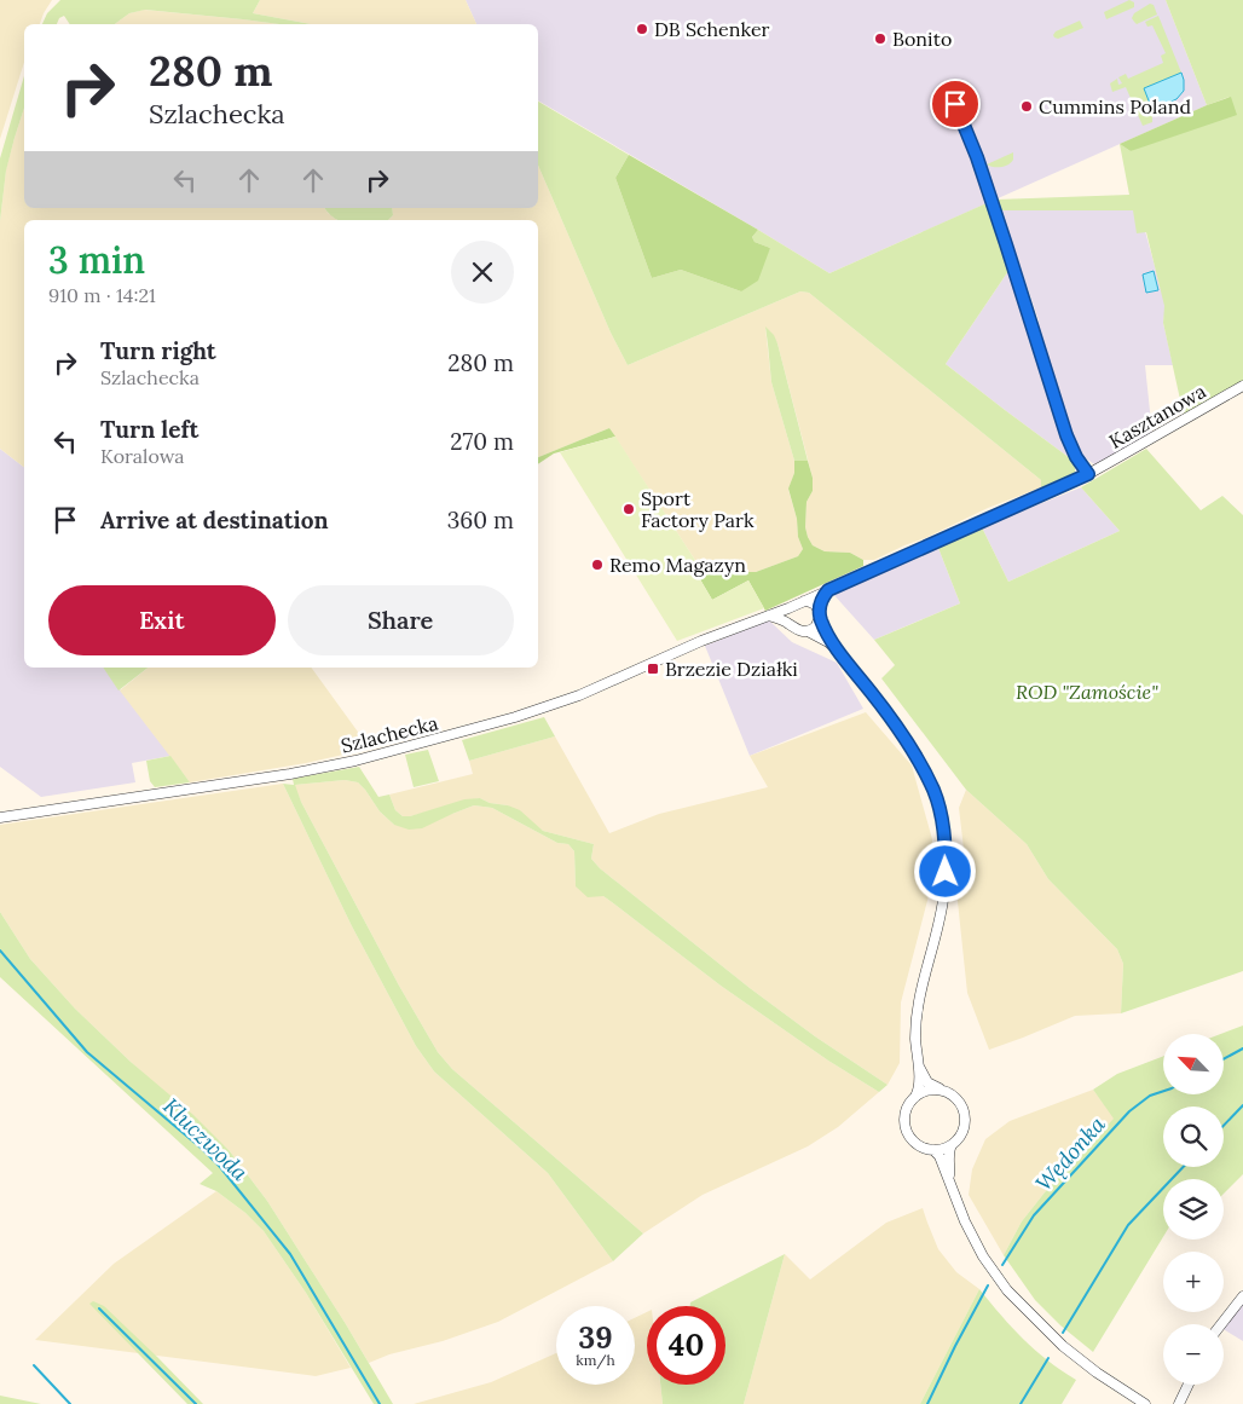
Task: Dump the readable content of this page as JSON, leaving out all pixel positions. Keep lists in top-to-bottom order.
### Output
{
  "streets": {
    "street": ["Kasztanowa", "Szlachecka"]
  },
  "crossings": [
    ["Kasztanowa", "Szlachecka"]
  ],
  "water": ["Kluczwoda", "Wędonka"],
  "parks": ["ROD \"Zamoście\""],
  "places": {
    "other": [
      "DB Schenker",
      "Bonito",
      "Cummins Poland",
      "Sport Factory Park",
      "Remo Magazyn"
    ],
    "transit": ["Brzezie Działki"]
  },
  "north": "top left",
  "page": {
    "turn": ["280 m", "Szlachecka"],
    "heading": ["3 min", "910 m · 14:21"],
    "list": [
      {
        "name": "Turn right",
        "note": "Szlachecka",
        "value": "280 m"
      },
      {
        "name": "Turn left",
        "note": "Koralowa",
        "value": "270 m"
      },
      {
        "name": "Arrive at destination",
        "value": "360 m"
      }
    ],
    "buttons": ["Exit", "Share"],
    "map_buttons": ["+", "−"],
    "speed": "39 km/h",
    "limit": "40"
  }
}
